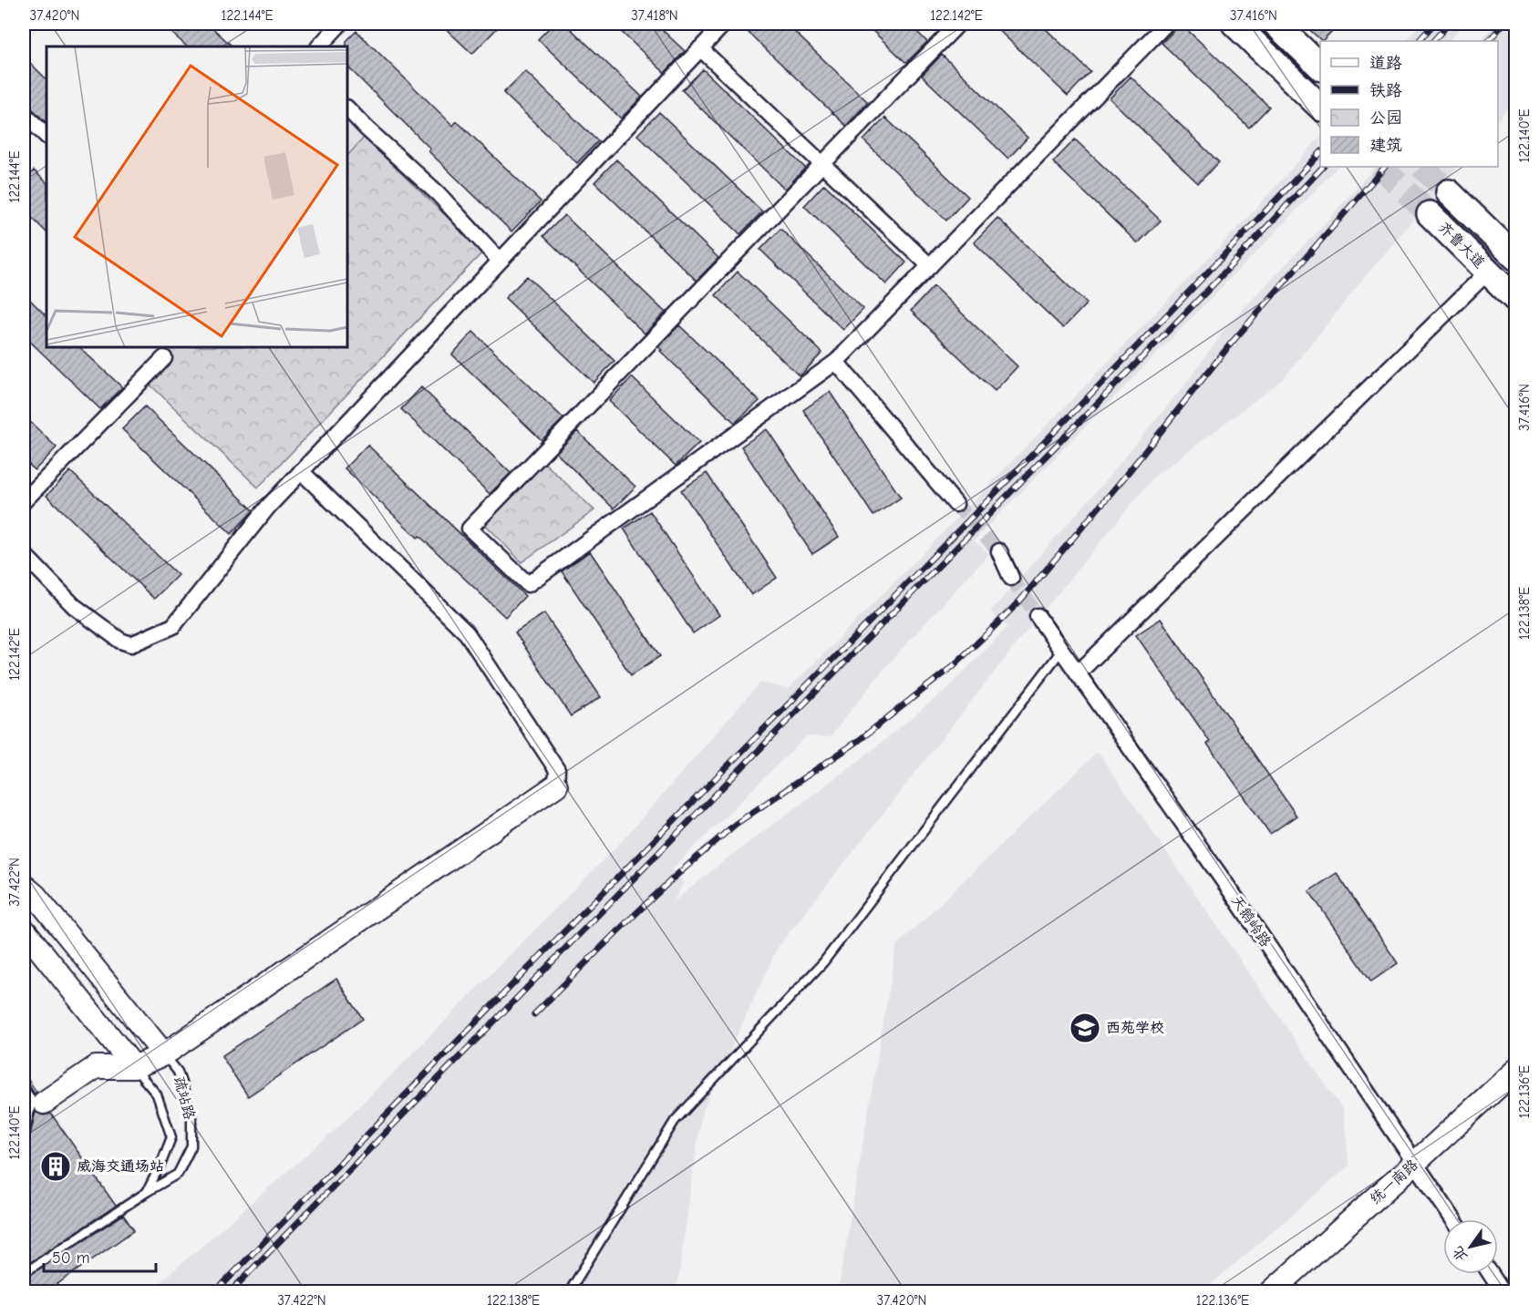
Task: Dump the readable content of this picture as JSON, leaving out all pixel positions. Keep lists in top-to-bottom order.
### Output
{
  "streets": {
    "main road": ["齐鲁大道"],
    "street": ["天鹅岭路", "疏站路", "统一南路"]
  },
  "crossings": [
    ["天鹅岭路", "统一南路"]
  ],
  "places": {
    "school or university": ["西苑学校"],
    "building": ["威海交通场站"]
  },
  "legend": [
    "道路",
    "铁路",
    "公园",
    "建筑"
  ],
  "scale_bar": "50 m",
  "north": "bottom left",
  "coordinates": [
    "37.420°N",
    "122.144°E",
    "37.418°N",
    "122.142°E",
    "37.416°N",
    "122.140°E",
    "122.138°E",
    "37.422°N",
    "122.136°E"
  ]
}
